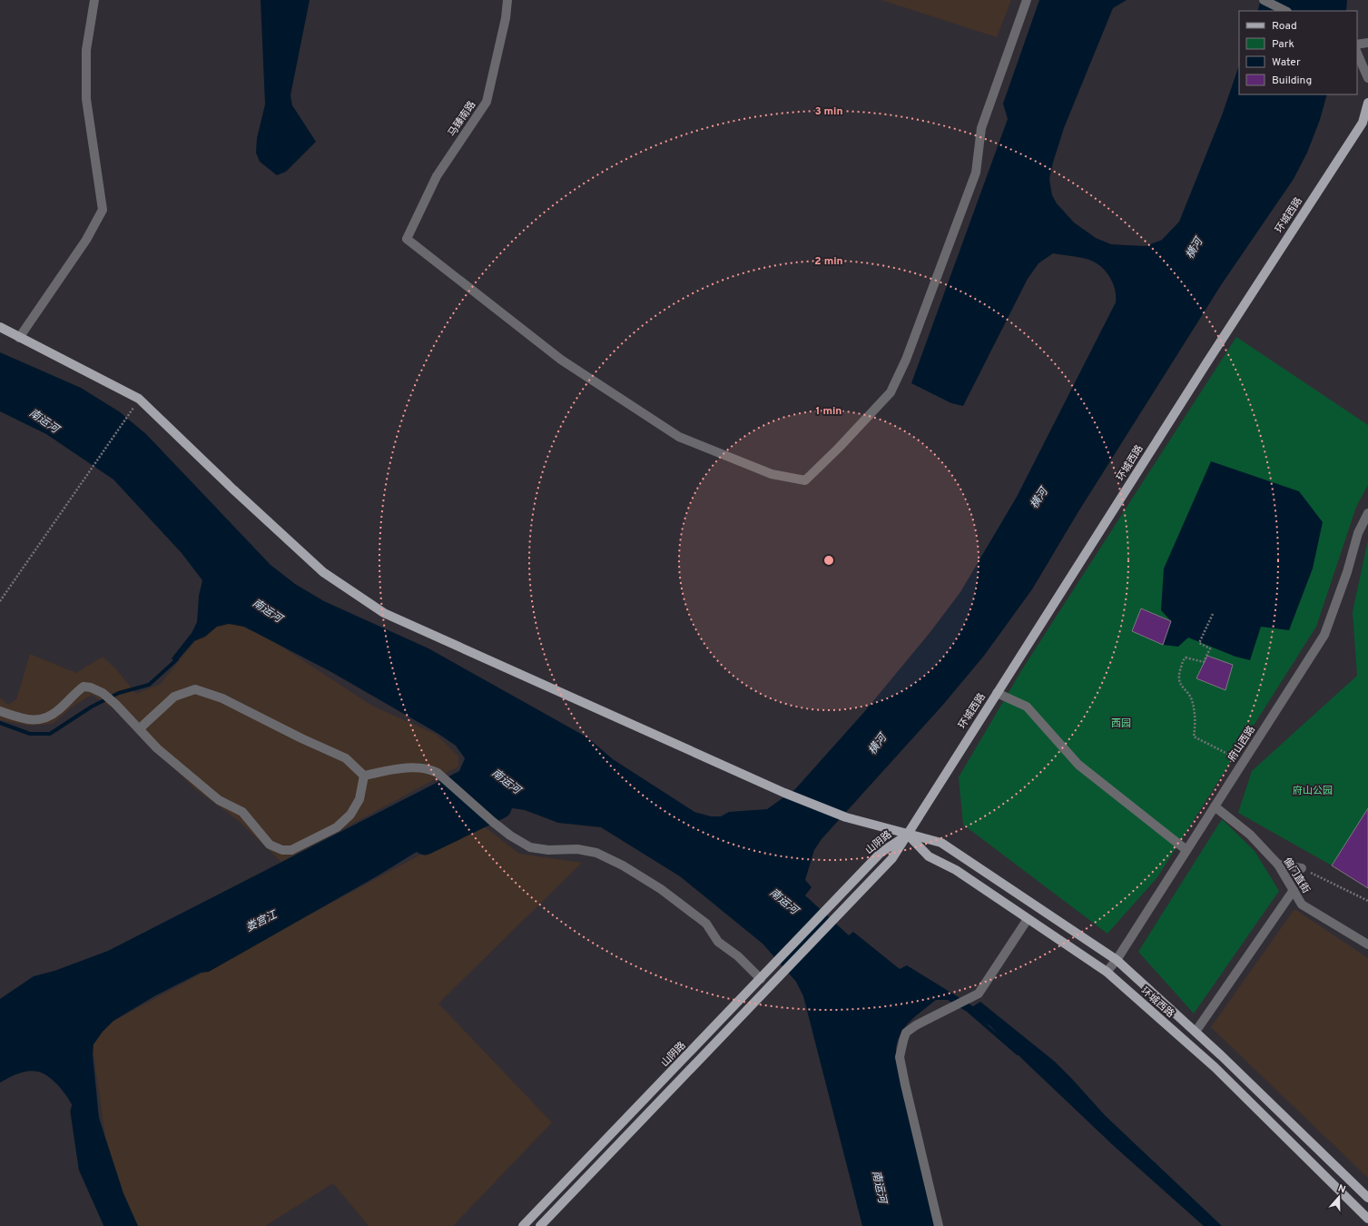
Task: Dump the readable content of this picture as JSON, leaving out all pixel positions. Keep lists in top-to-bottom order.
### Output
{
  "streets": {
    "main road": ["环城西路", "山阴路"],
    "street": ["马臻南路", "府山西路", "偏门直街"]
  },
  "crossings": [
    ["环城西路", "府山西路"],
    ["环城西路", "山阴路"],
    ["府山西路", "偏门直街"]
  ],
  "water": ["横河", "南运河", "娄宫江"],
  "parks": ["西园", "府山公园"],
  "legend": [
    "Road",
    "Park",
    "Water",
    "Building"
  ],
  "north": "top",
  "rings": ["3 min", "2 min", "1 min"]
}
